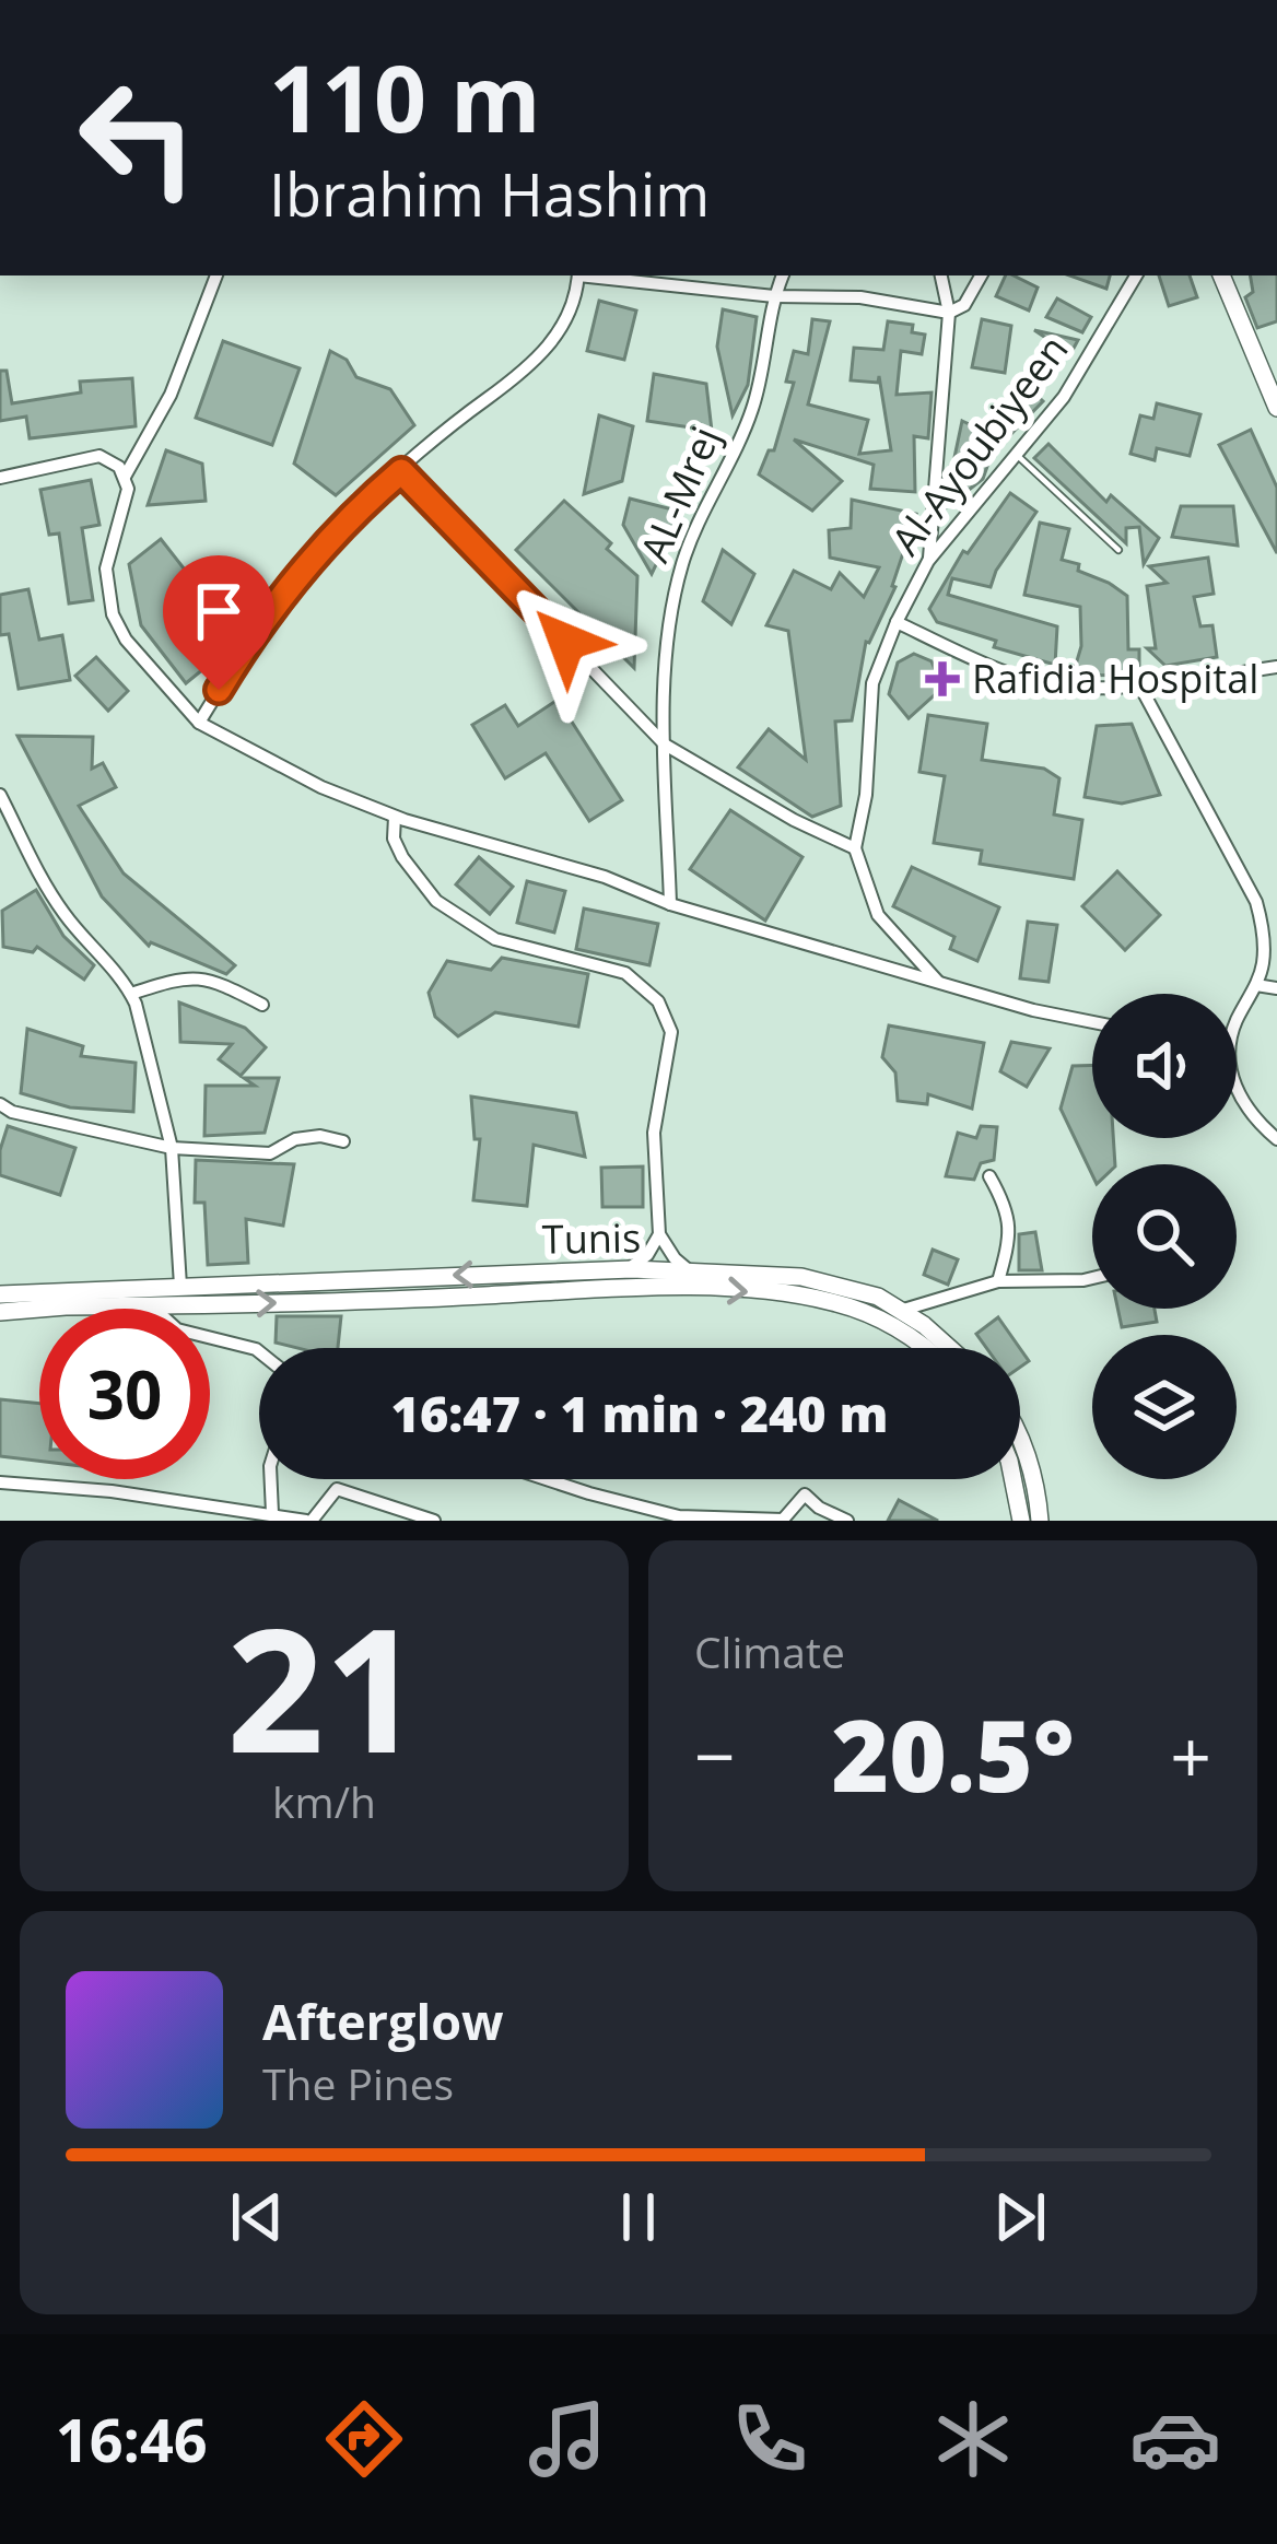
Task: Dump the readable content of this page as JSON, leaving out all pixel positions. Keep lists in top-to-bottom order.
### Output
{
  "streets": {
    "main road": ["Tunis"],
    "street": ["Al-Ayoubiyeen", "AL-Mrej"]
  },
  "places": {
    "health": ["Rafidia Hospital"]
  },
  "page": {
    "turn": ["110 m", "Ibrahim Hashim"],
    "limit": "30",
    "trip": "16:47 · 1 min · 240 m",
    "tile": [
      ["21", "km/h"],
      "Climate"
    ],
    "heat": ["−", "20.5°", "+"],
    "song": ["Afterglow", "The Pines"],
    "tabs": "16:46"
  }
}
